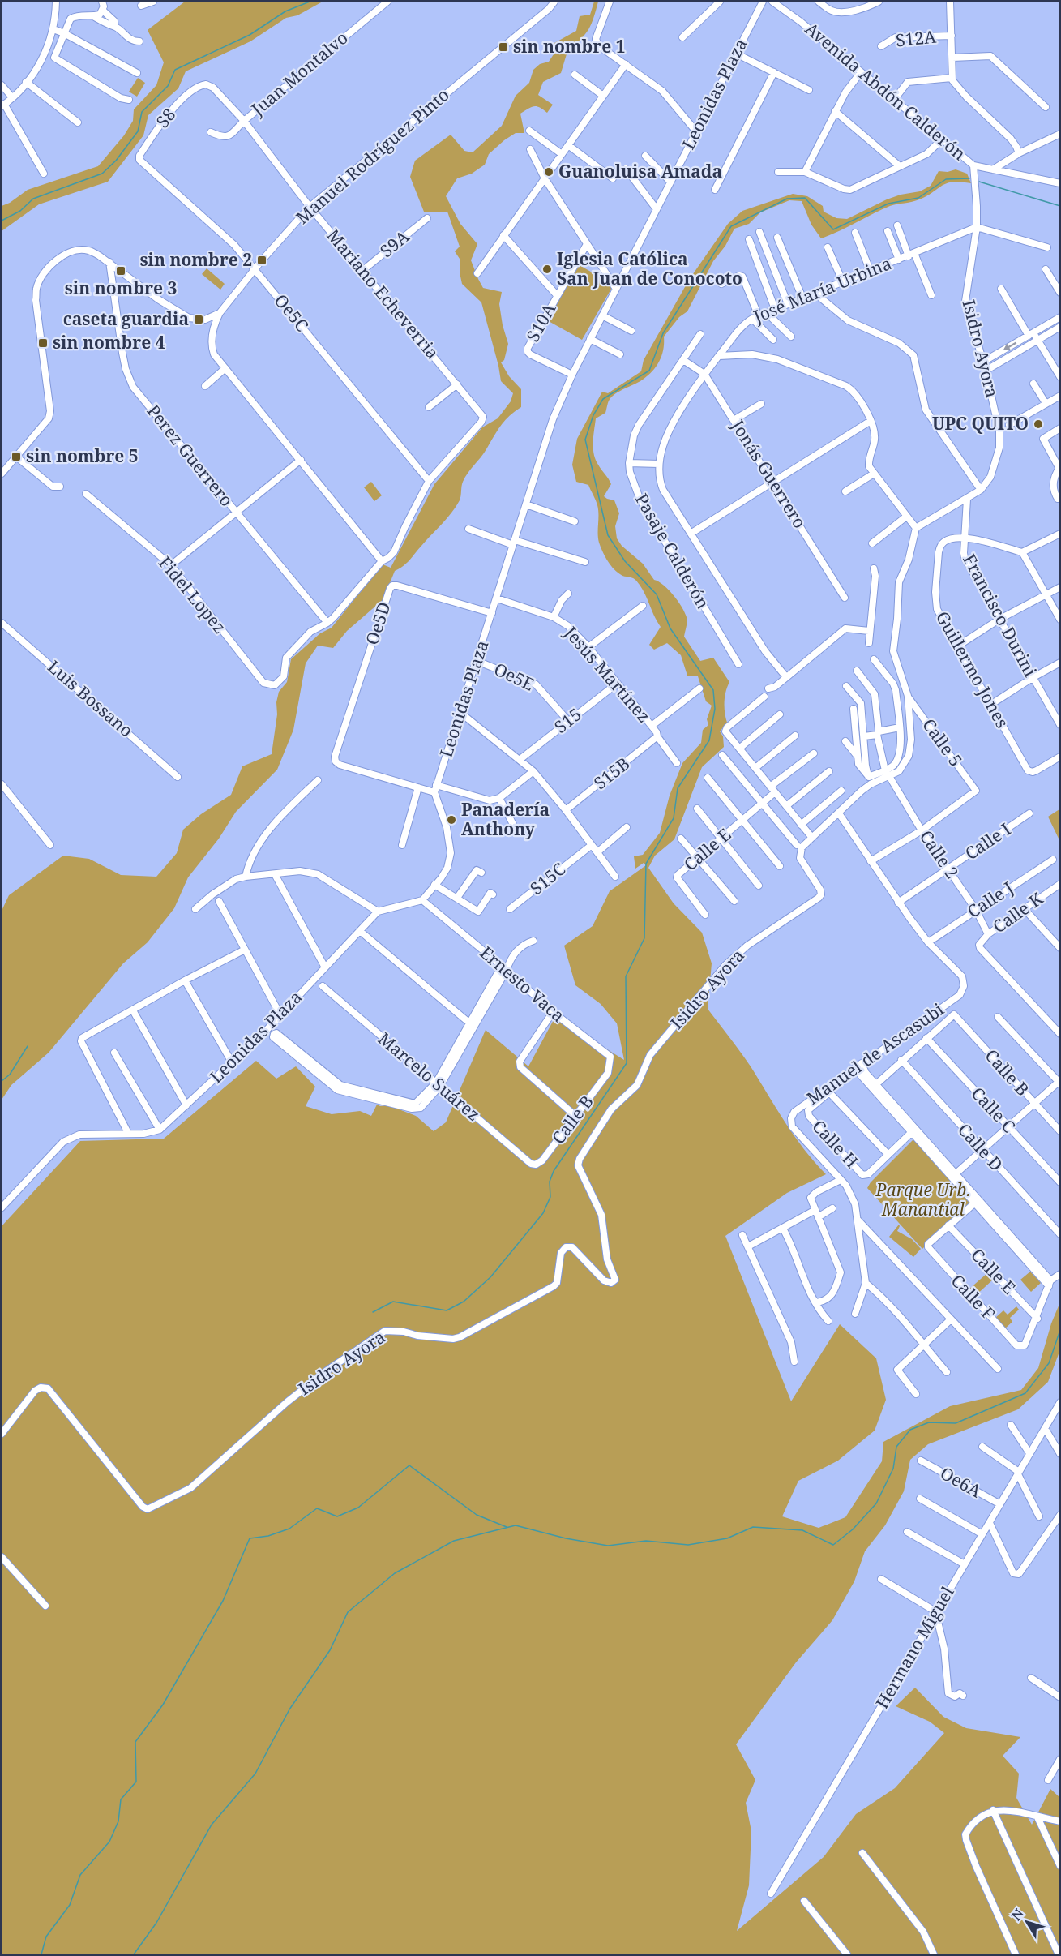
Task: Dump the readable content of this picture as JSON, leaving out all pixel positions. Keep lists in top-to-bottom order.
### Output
{
  "streets": {
    "street": [
      "S12A",
      "Juan Montalvo",
      "Avenida Abdón Calderón",
      "Leonidas Plaza",
      "S8",
      "Manuel Rodríguez Pinto",
      "S9A",
      "José María Urbina",
      "Mariano Echeverria",
      "Oe5C",
      "S10A",
      "Isidro Ayora",
      "Perez Guerrero",
      "Jonás Guerrero",
      "Pasaje Calderón",
      "Fidel Lopez",
      "Francisco Durini",
      "Oe5D",
      "Guillermo Jones",
      "Jesús Martínez",
      "Oe5E",
      "Luis Bossano",
      "S15",
      "Calle 5",
      "S15B",
      "Calle I",
      "Calle E",
      "Calle 2",
      "S15C",
      "Calle J",
      "Calle K",
      "Ernesto Vaca",
      "Manuel de Ascasubi",
      "Calle B",
      "Marcelo Suárez",
      "Calle C",
      "Calle H",
      "Calle D",
      "Calle F",
      "Oe6A",
      "Hermano Miguel"
    ]
  },
  "crossings": [
    ["Juan Montalvo", "Mariano Echeverria"],
    ["Avenida Abdón Calderón", "Isidro Ayora"],
    ["Leonidas Plaza", "S10A"],
    ["Leonidas Plaza", "Oe5D"],
    ["Leonidas Plaza", "Jesús Martínez"],
    ["Leonidas Plaza", "Oe5E"],
    ["S8", "Mariano Echeverria"],
    ["S8", "Oe5C"],
    ["Manuel Rodríguez Pinto", "Mariano Echeverria"],
    ["Manuel Rodríguez Pinto", "Oe5C"],
    ["S9A", "Mariano Echeverria"],
    ["José María Urbina", "Isidro Ayora"],
    ["José María Urbina", "Jonás Guerrero"],
    ["Mariano Echeverria", "Oe5C"],
    ["Isidro Ayora", "Francisco Durini"],
    ["Isidro Ayora", "Calle 5"],
    ["Isidro Ayora", "Calle 2"],
    ["Isidro Ayora", "Manuel de Ascasubi"],
    ["Perez Guerrero", "Fidel Lopez"],
    ["Jonás Guerrero", "Pasaje Calderón"],
    ["Francisco Durini", "Guillermo Jones"],
    ["Jesús Martínez", "S15"],
    ["Jesús Martínez", "S15B"],
    ["Oe5E", "S15"],
    ["Calle 5", "Calle 2"],
    ["Calle I", "Calle 2"],
    ["Calle I", "Manuel de Ascasubi"],
    ["Calle E", "Calle F"],
    ["Calle 2", "Calle J"],
    ["Calle 2", "Calle K"],
    ["Calle J", "Manuel de Ascasubi"],
    ["Ernesto Vaca", "Calle B"],
    ["Calle B", "Marcelo Suárez"],
    ["Calle B", "Calle C"],
    ["Oe6A", "Hermano Miguel"]
  ],
  "parks": ["Parque Urb. Manantial"],
  "places": {
    "transit": [
      "sin nombre 1",
      "sin nombre 2",
      "sin nombre 3",
      "caseta guardia",
      "sin nombre 4",
      "sin nombre 5"
    ],
    "other": [
      "Guanoluisa Amada",
      "Iglesia Católica San Juan de Conocoto",
      "UPC QUITO",
      "Panadería Anthony"
    ]
  },
  "north": "top left"
}
